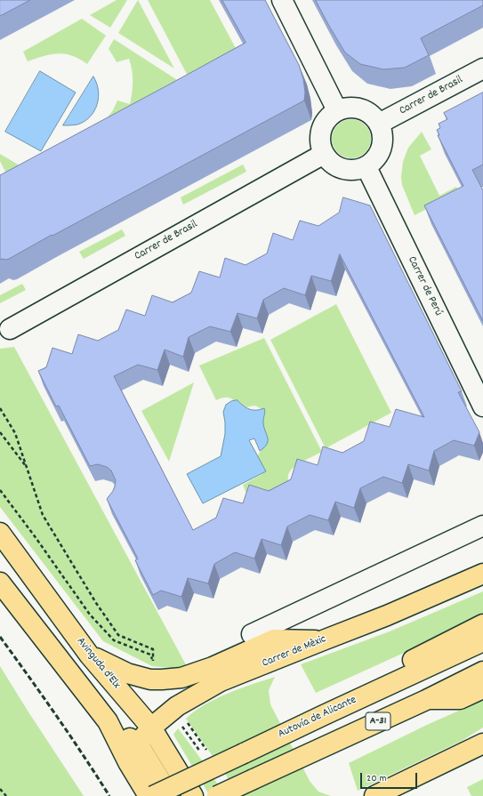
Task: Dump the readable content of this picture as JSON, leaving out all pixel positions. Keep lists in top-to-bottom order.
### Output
{
  "streets": {
    "main road": [
      "Carrer de Mèxic",
      "Avinguda d'Elx",
      "Autovía de Alicante",
      "A-31"
    ],
    "street": ["Carrer de Brasil", "Carrer de Perú"]
  },
  "crossings": [
    ["Carrer de Brasil", "Carrer de Perú"],
    ["Carrer de Mèxic", "Avinguda d'Elx"]
  ],
  "scale_bar": "20 m"
}
